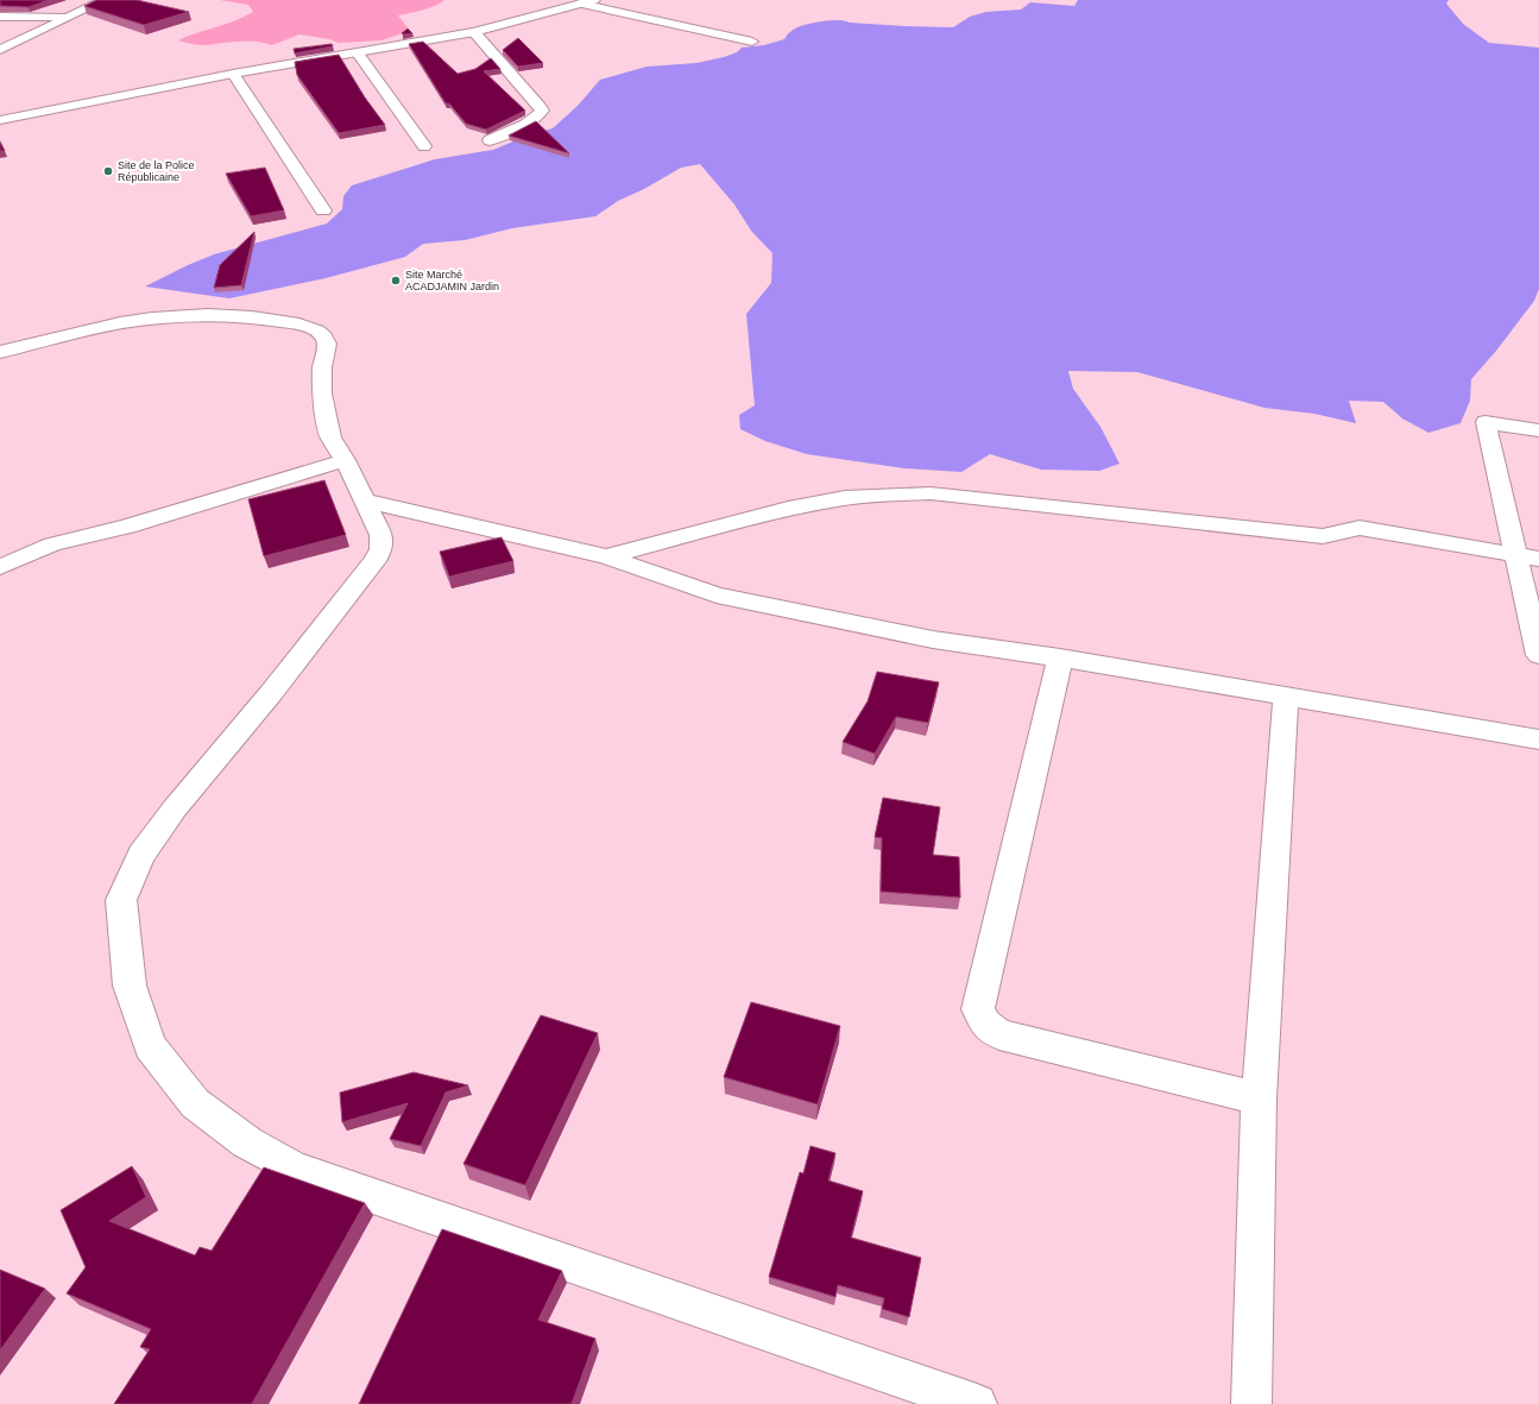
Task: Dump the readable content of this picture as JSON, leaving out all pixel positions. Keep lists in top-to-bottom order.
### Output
{
  "places": ["Site de la Police Républicaine", "Site Marché ACADJAMIN Jardin"]
}
